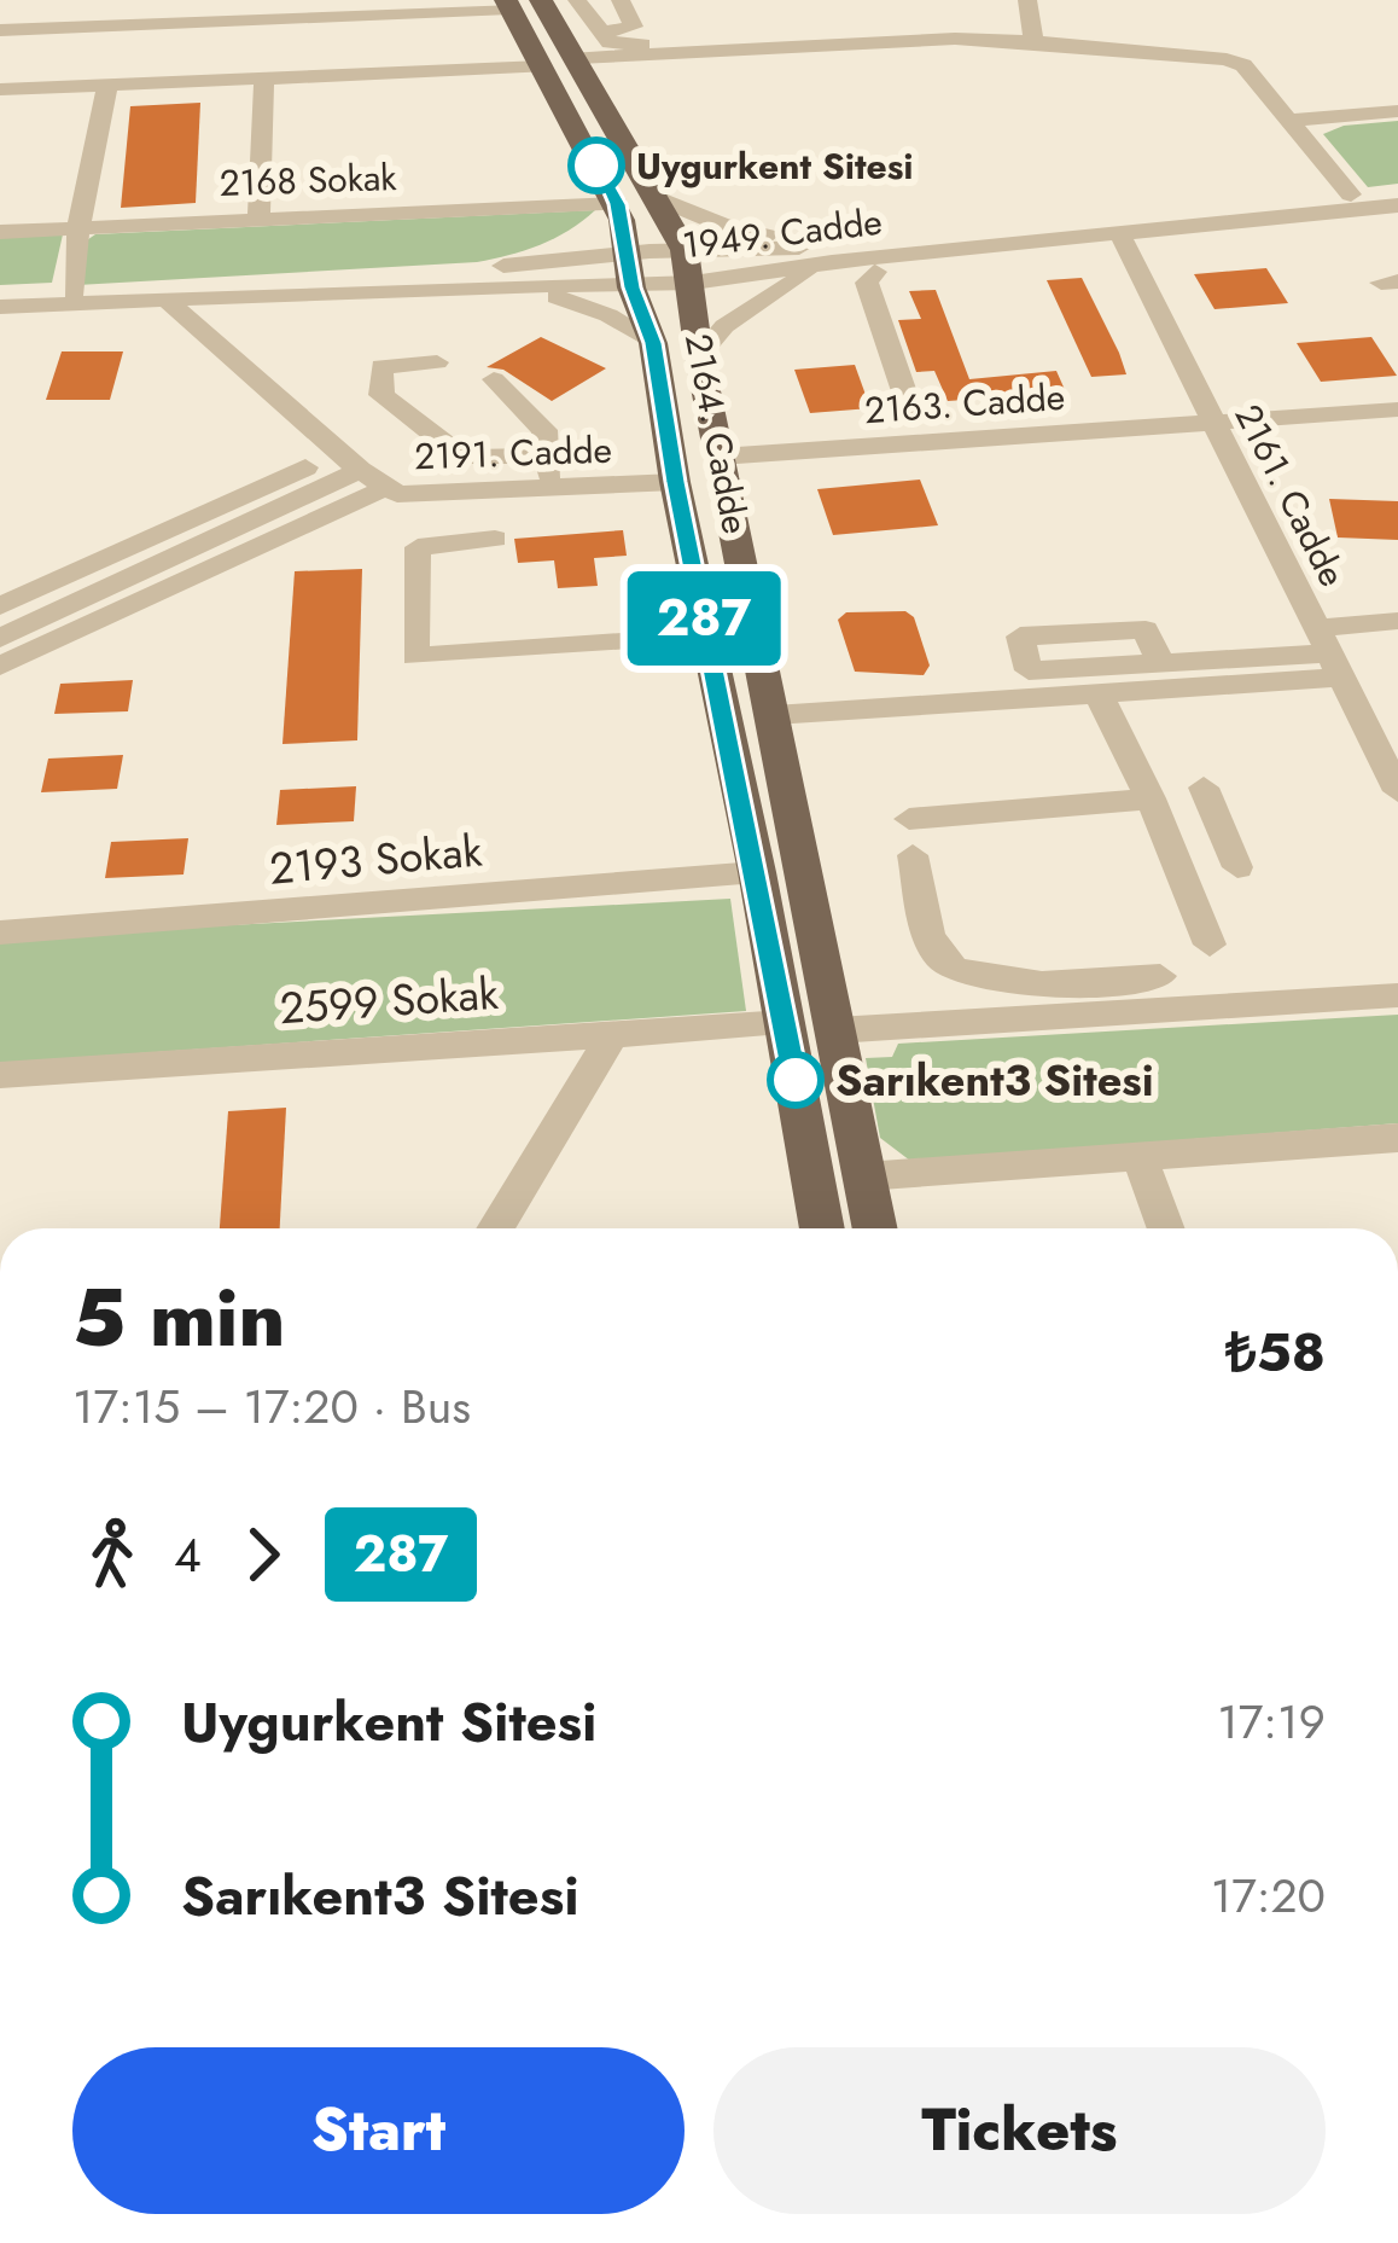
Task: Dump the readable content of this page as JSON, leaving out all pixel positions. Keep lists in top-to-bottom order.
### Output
{
  "streets": {
    "main road": ["2164. Cadde"],
    "street": [
      "2168 Sokak",
      "1949. Cadde",
      "2163. Cadde",
      "2191. Cadde",
      "2161. Cadde",
      "2193 Sokak",
      "2599 Sokak"
    ]
  },
  "crossings": [
    ["2168 Sokak", "2164. Cadde"],
    ["1949. Cadde", "2164. Cadde"],
    ["1949. Cadde", "2191. Cadde"],
    ["2163. Cadde", "2164. Cadde"],
    ["2163. Cadde", "2161. Cadde"],
    ["2164. Cadde", "2191. Cadde"],
    ["2164. Cadde", "2193 Sokak"],
    ["2164. Cadde", "2599 Sokak"]
  ],
  "places": ["Uygurkent Sitesi", "Sarıkent3 Sitesi"],
  "lines": ["bus line 287"],
  "page": {
    "on_map": "287",
    "heading": ["5 min", "17:15 – 17:20 · Bus", "₺58"],
    "legs": ["4", "287"],
    "list": [
      {
        "name": "Uygurkent Sitesi",
        "value": "17:19"
      },
      {
        "name": "Sarıkent3 Sitesi",
        "value": "17:20"
      }
    ],
    "buttons": ["Start", "Tickets"]
  }
}
